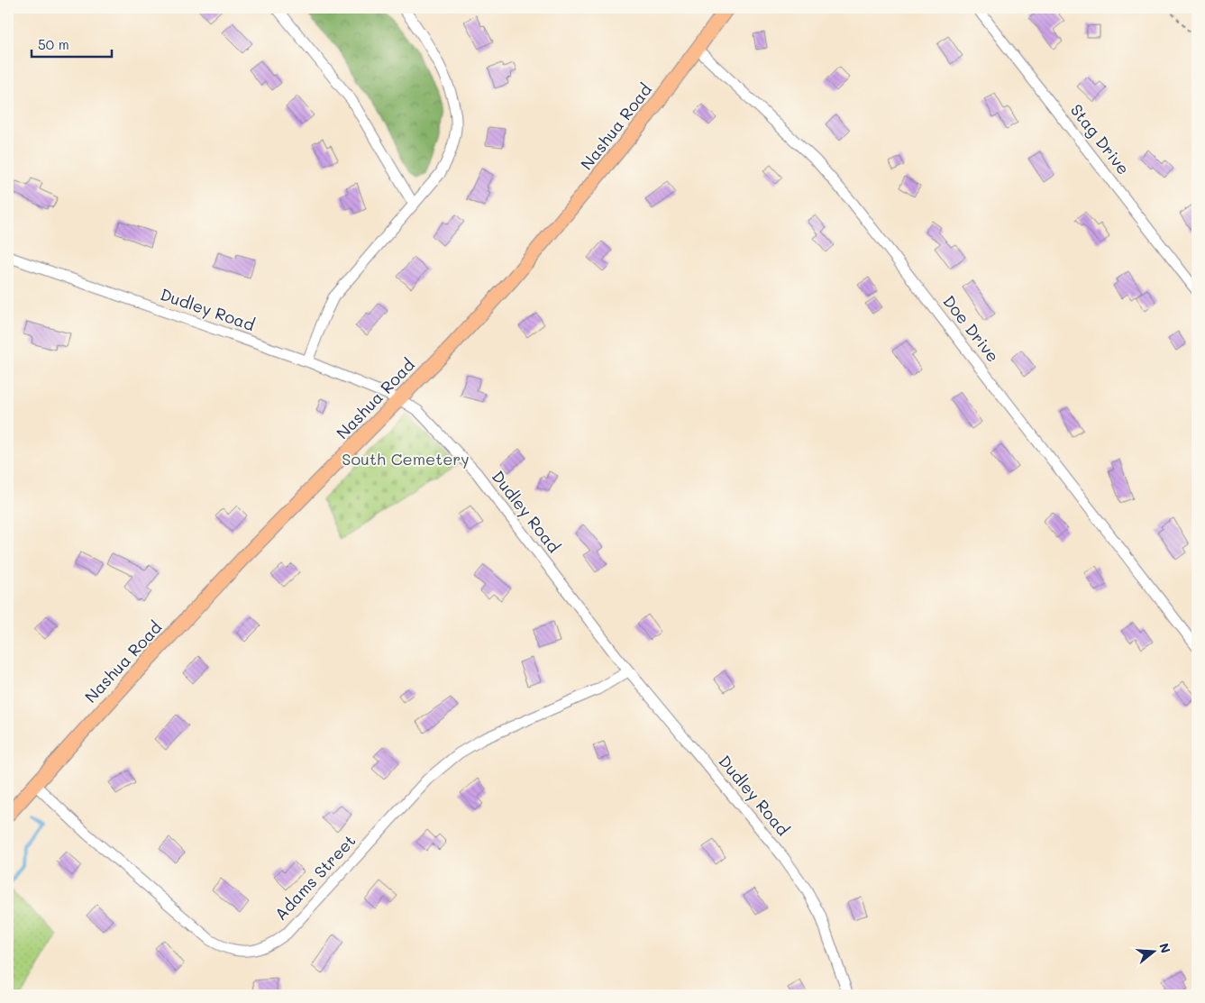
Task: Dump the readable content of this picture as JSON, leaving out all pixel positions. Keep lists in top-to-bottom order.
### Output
{
  "streets": {
    "main road": ["Nashua Road"],
    "street": [
      "Stag Drive",
      "Dudley Road",
      "Doe Drive",
      "Adams Street"
    ]
  },
  "crossings": [
    ["Nashua Road", "Dudley Road"],
    ["Nashua Road", "Doe Drive"],
    ["Nashua Road", "Adams Street"],
    ["Dudley Road", "Adams Street"]
  ],
  "parks": ["South Cemetery"],
  "scale_bar": "50 m",
  "north": "right"
}
